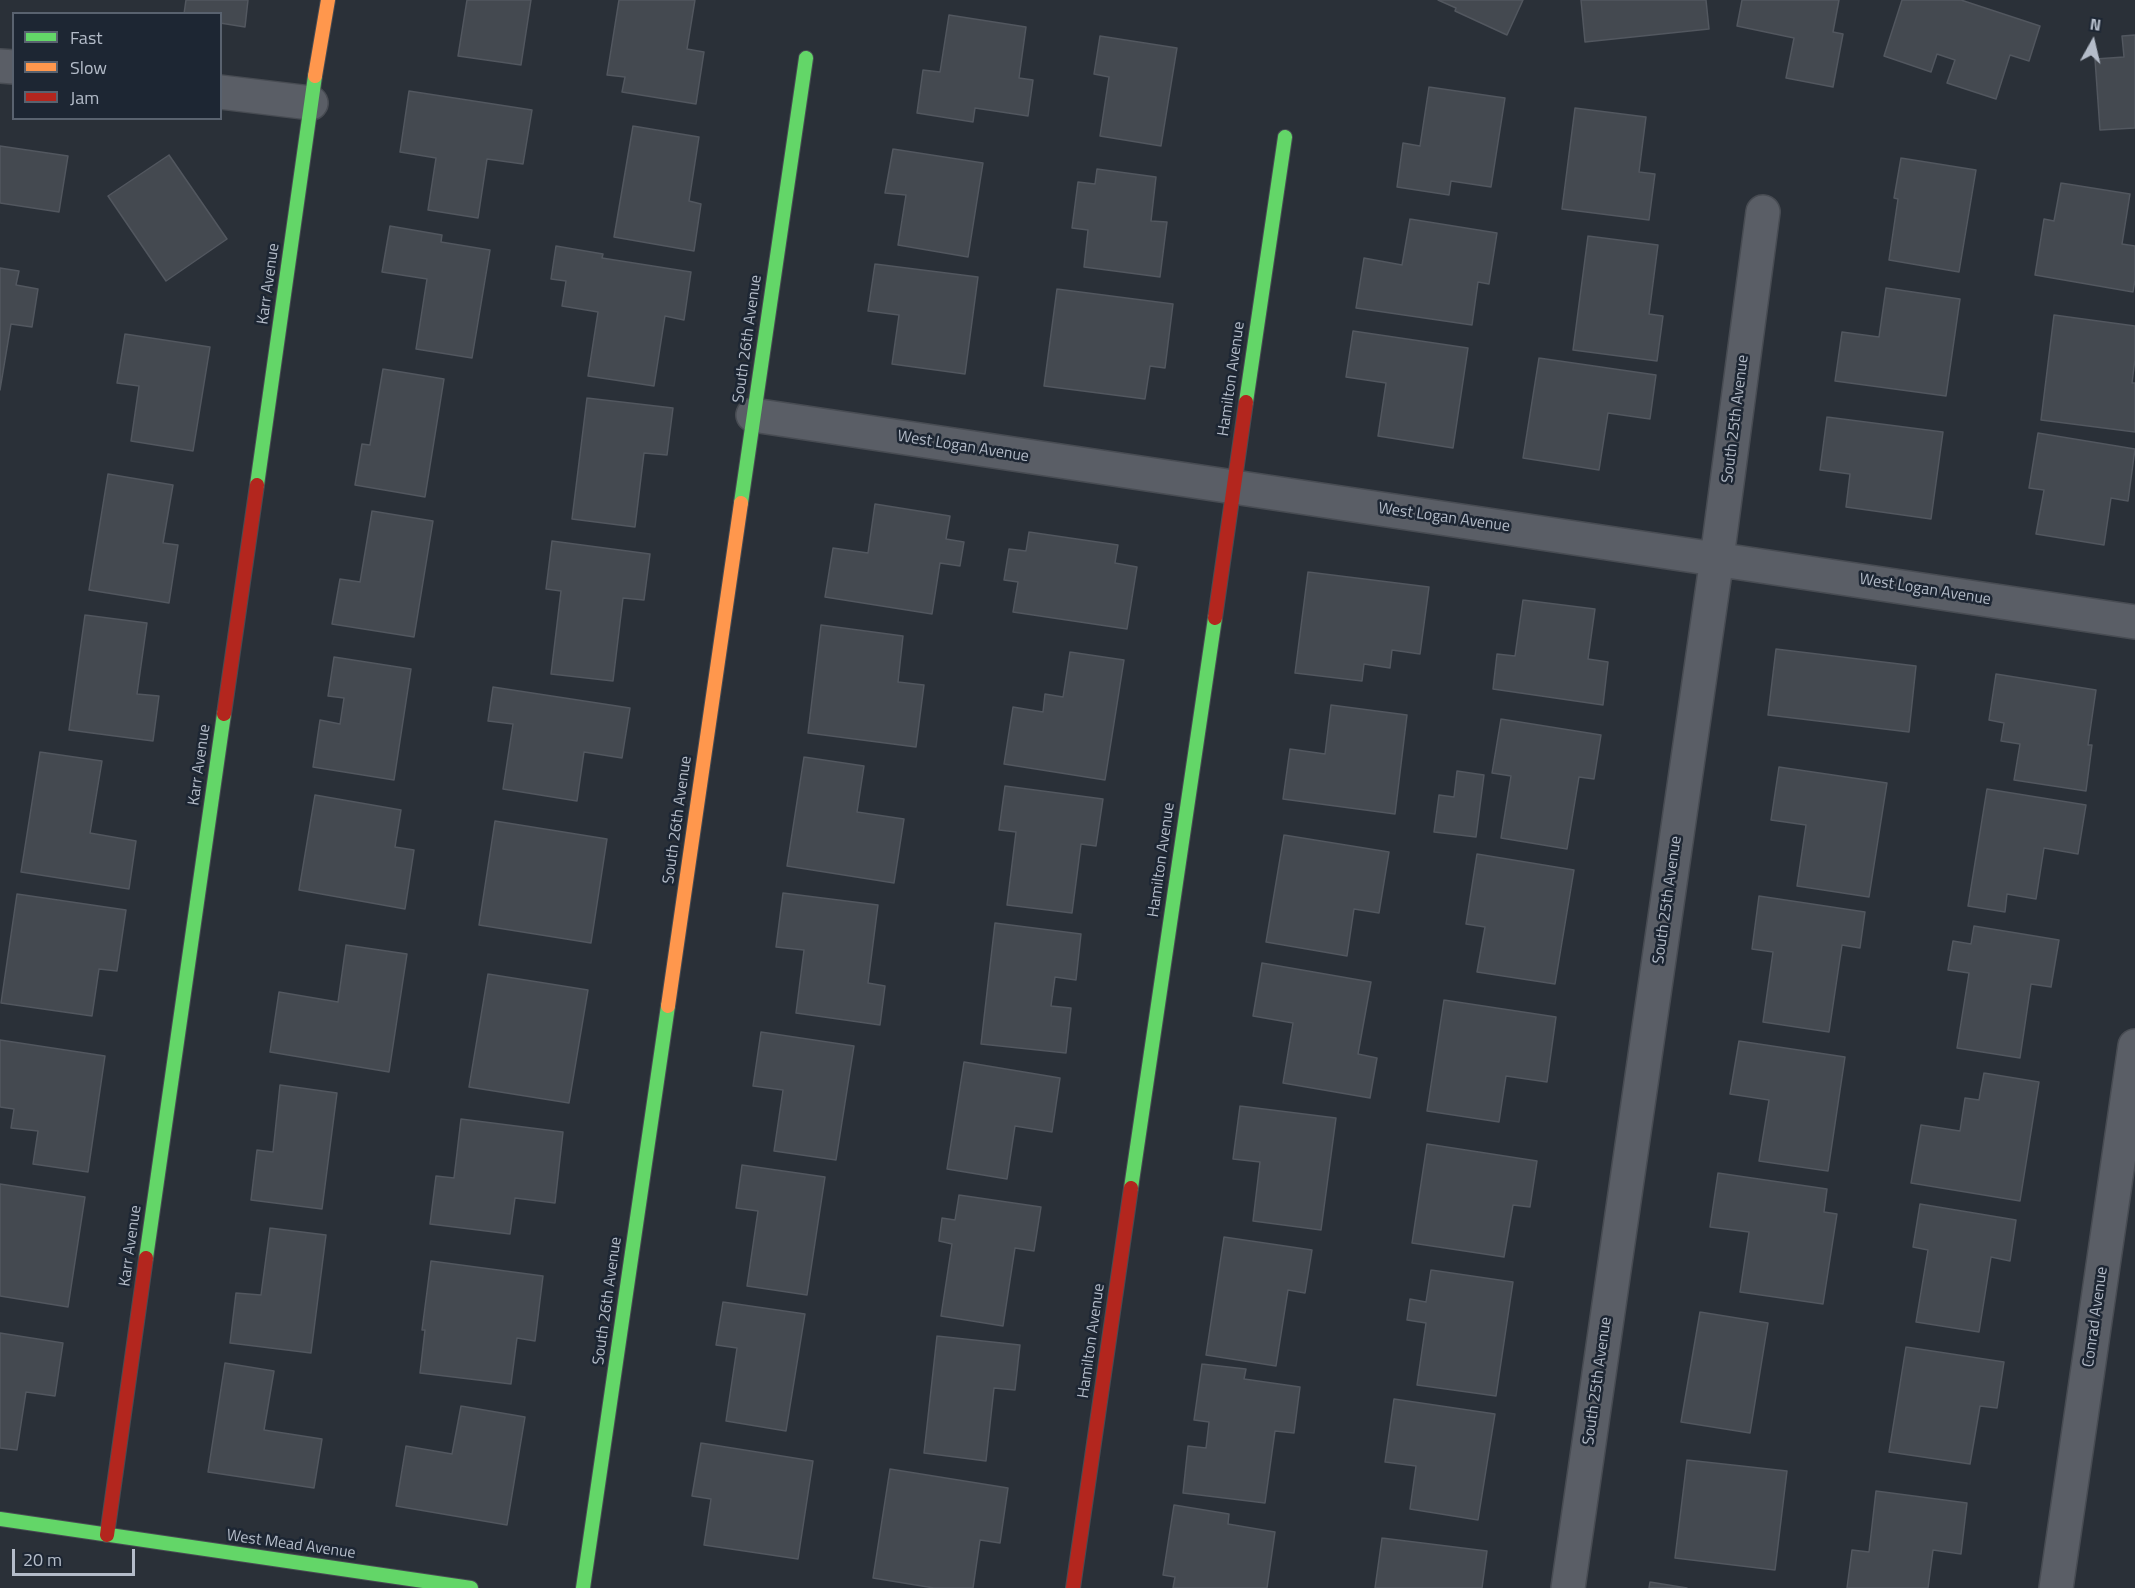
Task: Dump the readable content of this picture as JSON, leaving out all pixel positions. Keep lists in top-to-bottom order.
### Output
{
  "streets": {
    "street": [
      "Karr Avenue",
      "South 26th Avenue",
      "Hamilton Avenue",
      "South 25th Avenue",
      "West Logan Avenue",
      "Conrad Avenue",
      "West Mead Avenue"
    ]
  },
  "crossings": [
    ["Karr Avenue", "West Mead Avenue"],
    ["South 26th Avenue", "West Logan Avenue"],
    ["Hamilton Avenue", "West Logan Avenue"],
    ["South 25th Avenue", "West Logan Avenue"]
  ],
  "legend": ["Fast", "Slow", "Jam"],
  "scale_bar": "20 m",
  "north": "top"
}
